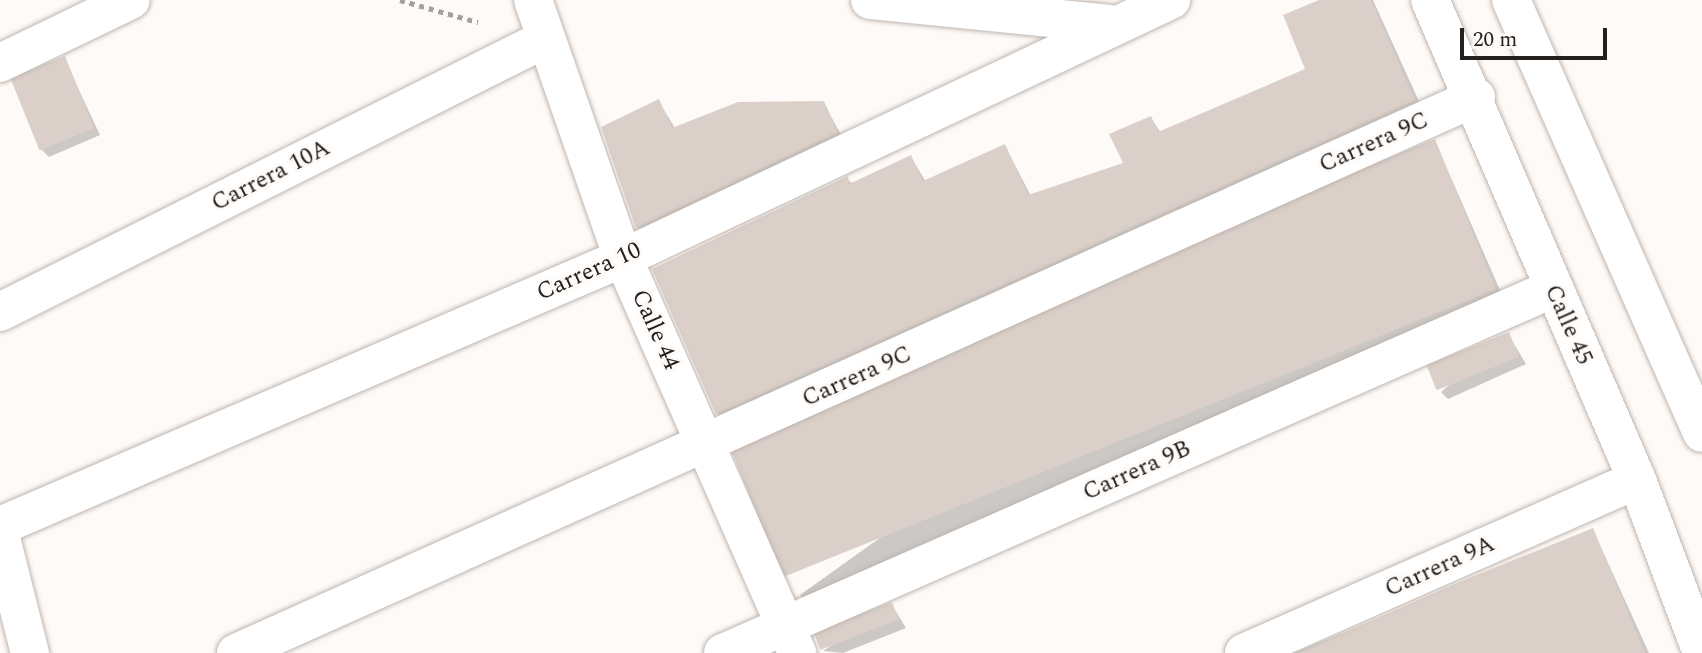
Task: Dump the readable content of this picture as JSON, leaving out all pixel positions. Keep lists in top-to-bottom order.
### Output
{
  "streets": {
    "street": [
      "Carrera 9C",
      "Carrera 10A",
      "Carrera 10",
      "Calle 45",
      "Calle 44",
      "Carrera 9B",
      "Carrera 9A"
    ]
  },
  "crossings": [
    ["Carrera 9C", "Calle 45"],
    ["Carrera 9C", "Calle 44"],
    ["Carrera 10A", "Calle 44"],
    ["Carrera 10", "Calle 44"],
    ["Calle 45", "Carrera 9B"],
    ["Calle 45", "Carrera 9A"],
    ["Calle 44", "Carrera 9B"]
  ],
  "scale_bar": "20 m"
}
